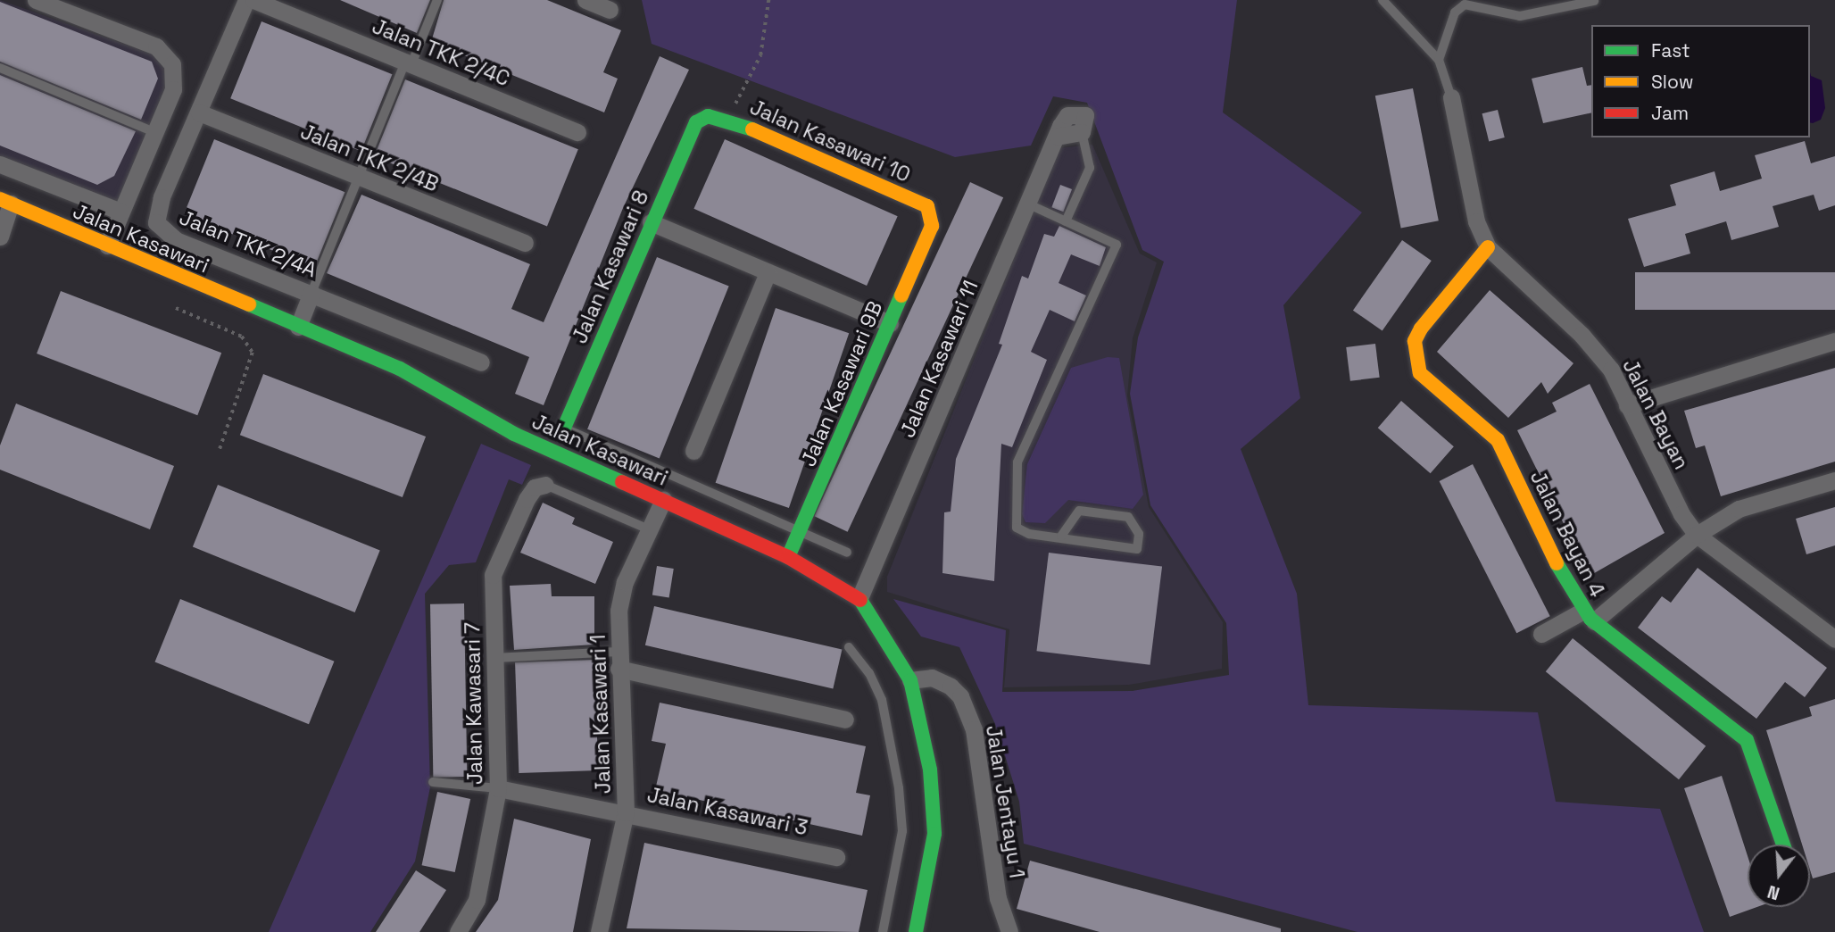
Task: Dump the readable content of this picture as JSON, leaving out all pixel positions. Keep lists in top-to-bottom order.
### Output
{
  "streets": {
    "street": [
      "Jalan TKK 2/4C",
      "Jalan Kasawari 10",
      "Jalan TKK 2/4B",
      "Jalan Kasawari",
      "Jalan TKK 2/4A",
      "Jalan Kasawari 8",
      "Jalan Kasawari 11",
      "Jalan Kasawari 9B",
      "Jalan Bayan",
      "Jalan Bayan 4",
      "Jalan Kawasari 7",
      "Jalan Kasawari 1",
      "Jalan Jentayu 1",
      "Jalan Kasawari 3"
    ]
  },
  "crossings": [
    ["Jalan Kasawari 10", "Jalan Kasawari 8"],
    ["Jalan Kasawari 10", "Jalan Kasawari 9B"],
    ["Jalan TKK 2/4B", "Jalan TKK 2/4A"],
    ["Jalan Kasawari", "Jalan Kasawari 11"],
    ["Jalan Kasawari", "Jalan Kasawari 9B"],
    ["Jalan Kasawari", "Jalan Kasawari 1"],
    ["Jalan Kasawari", "Jalan Jentayu 1"],
    ["Jalan Bayan", "Jalan Bayan 4"],
    ["Jalan Kawasari 7", "Jalan Kasawari 3"],
    ["Jalan Kasawari 1", "Jalan Kasawari 3"]
  ],
  "legend": ["Fast", "Slow", "Jam"],
  "north": "bottom"
}
